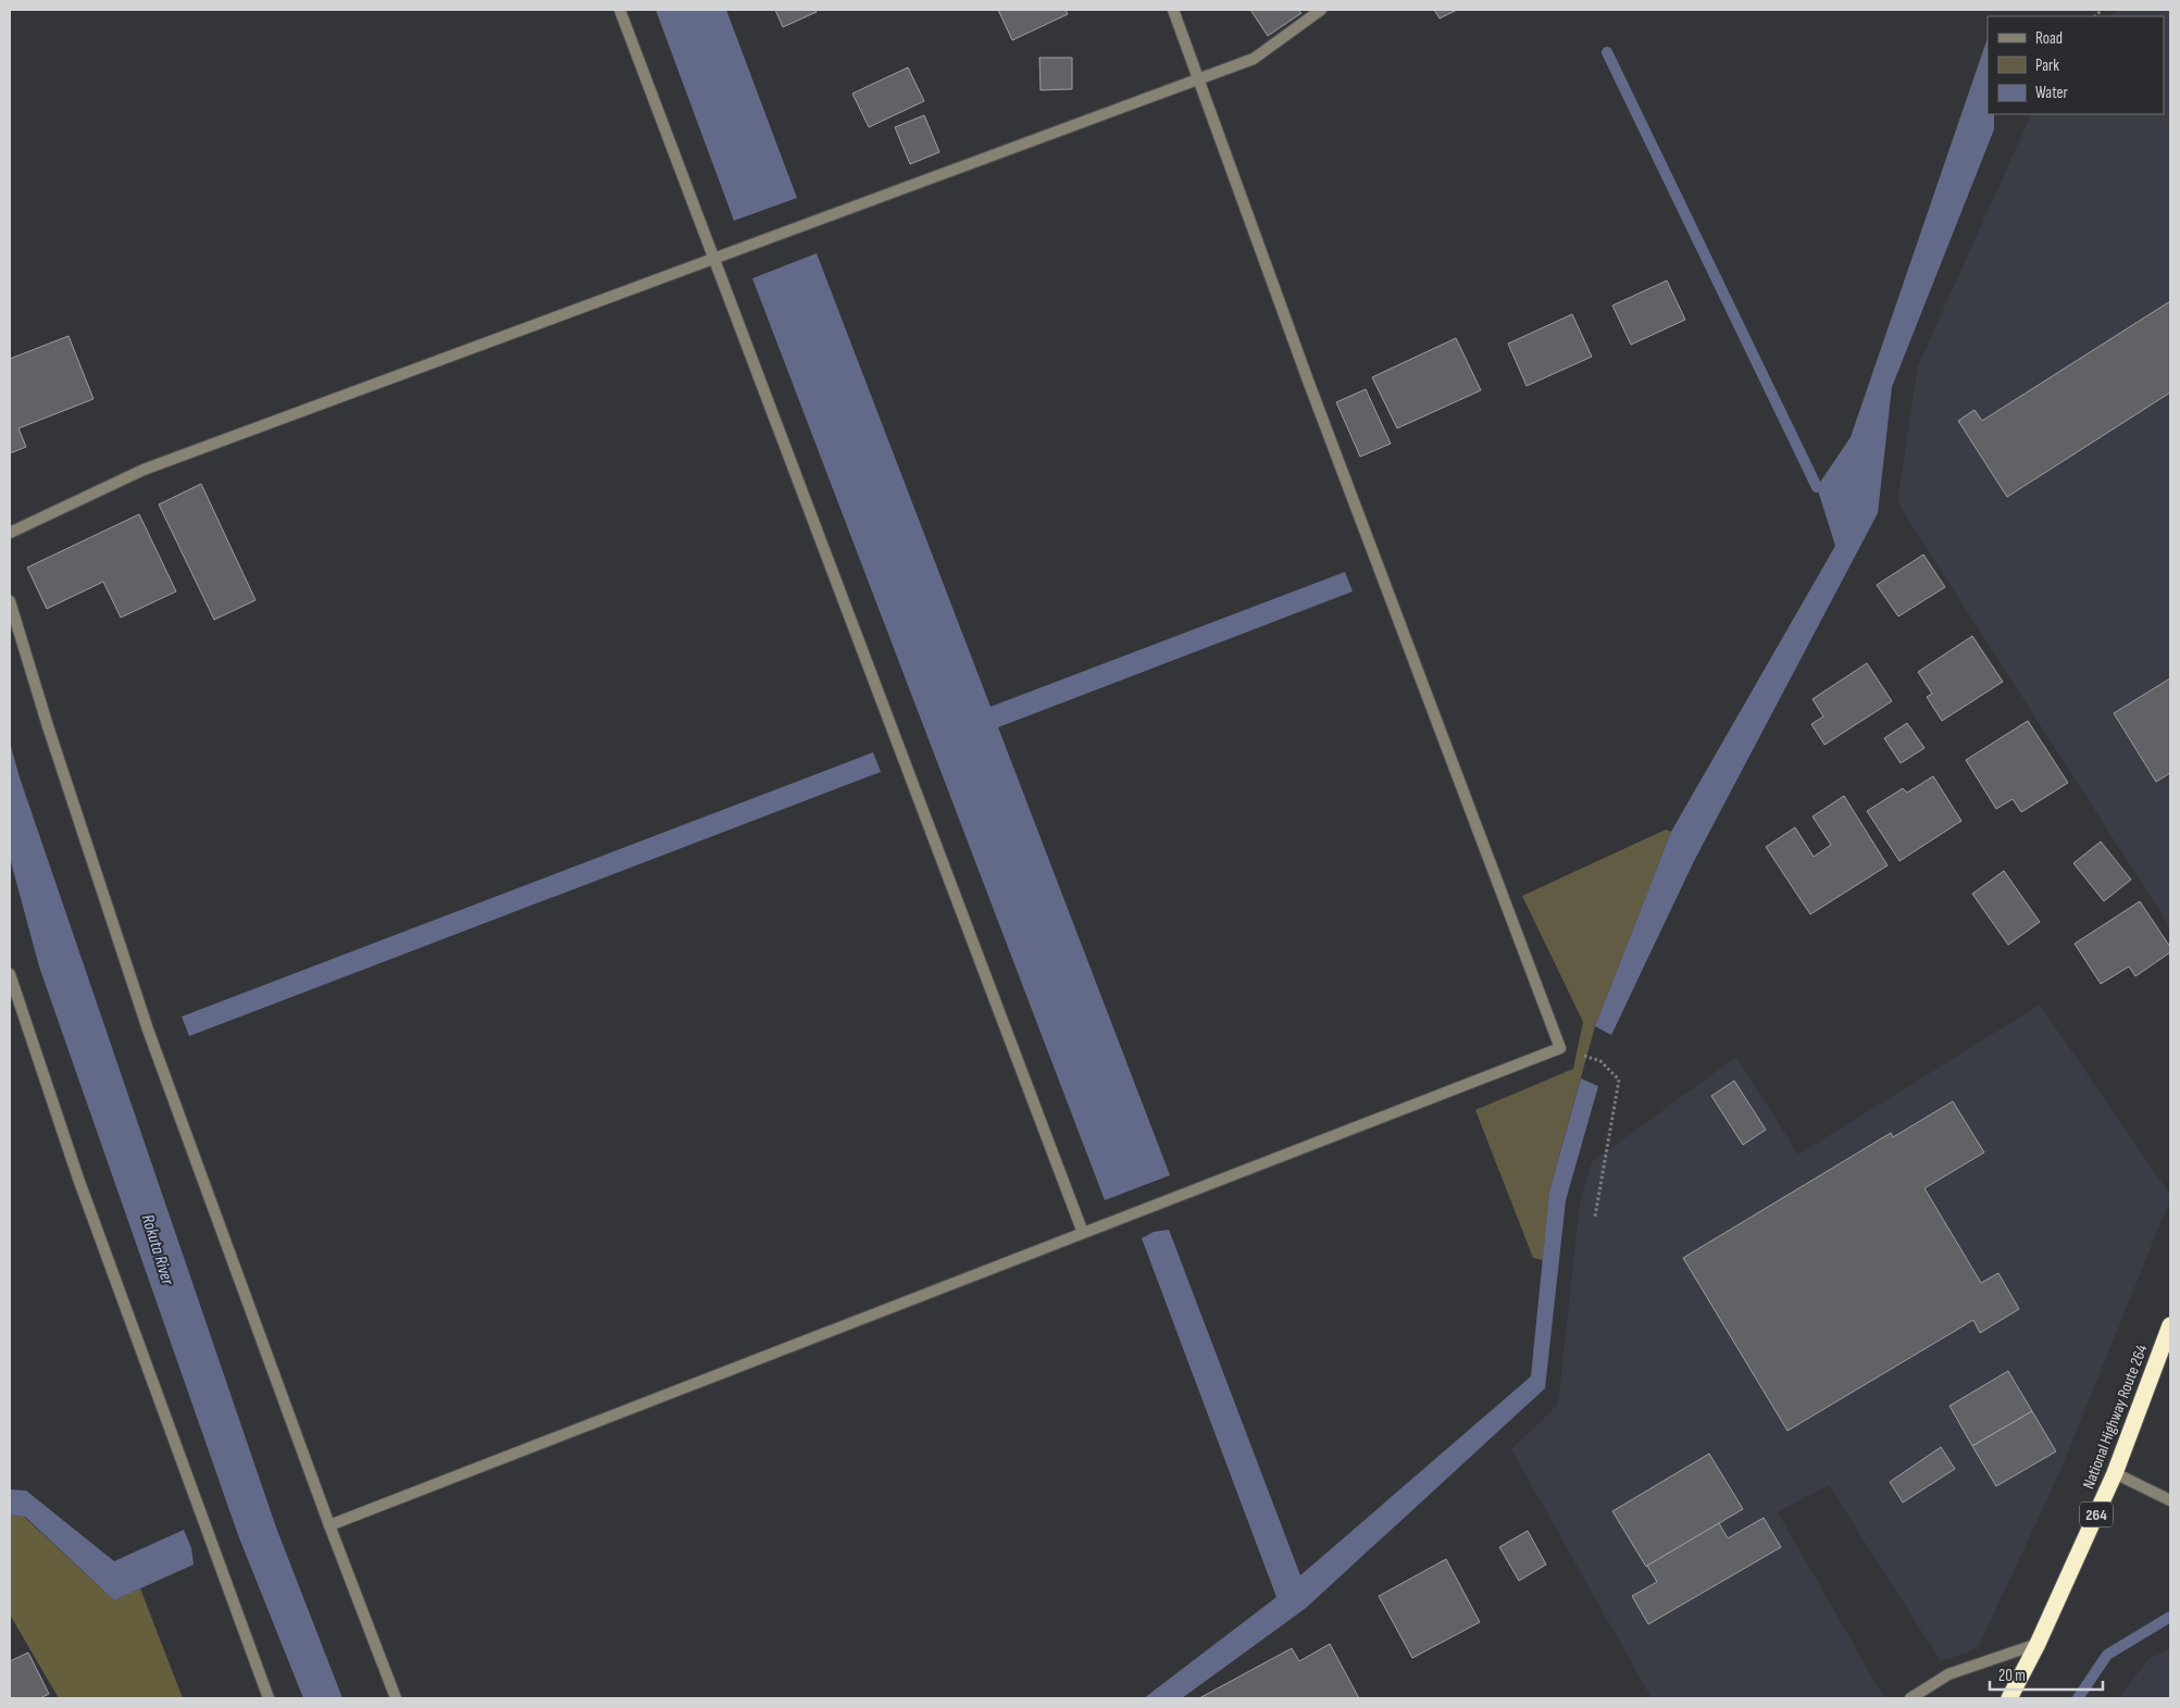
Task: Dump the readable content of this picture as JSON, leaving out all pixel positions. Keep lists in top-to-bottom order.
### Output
{
  "streets": {
    "highway": ["National Highway Route 264", "264"]
  },
  "water": ["Rokuta River"],
  "legend": ["Road", "Park", "Water"],
  "scale_bar": "20 m"
}
